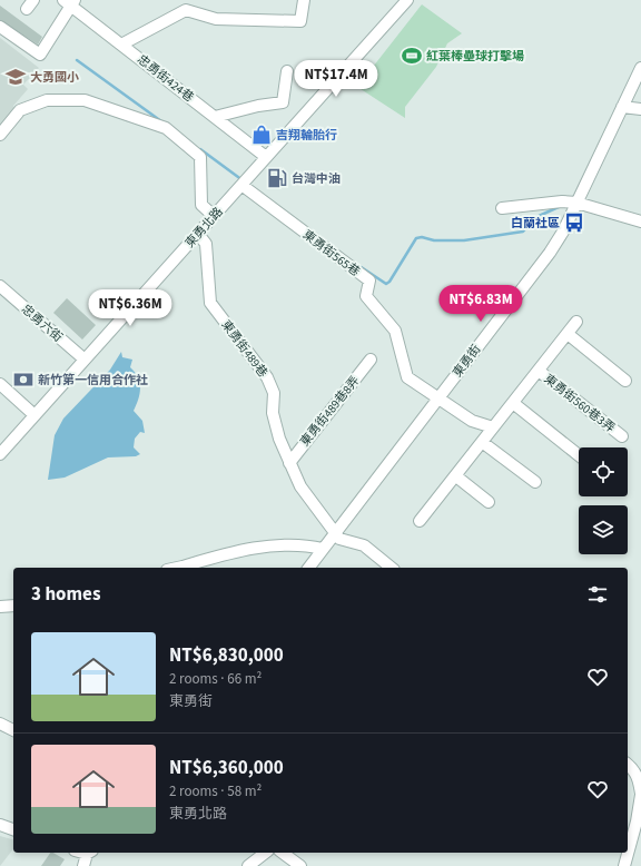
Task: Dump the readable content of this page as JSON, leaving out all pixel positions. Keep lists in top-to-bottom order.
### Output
{
  "streets": {
    "street": [
      "忠勇街424巷",
      "東勇北路",
      "東勇街565巷",
      "忠勇六街",
      "東勇街489巷",
      "東勇街",
      "東勇街560巷3弄",
      "東勇街489巷8弄"
    ]
  },
  "crossings": [
    ["忠勇街424巷", "東勇北路"],
    ["東勇北路", "東勇街565巷"],
    ["東勇北路", "忠勇六街"],
    ["東勇北路", "東勇街489巷"],
    ["東勇街565巷", "東勇街"],
    ["東勇街489巷", "東勇街"],
    ["東勇街489巷", "東勇街489巷8弄"]
  ],
  "places": {
    "sports": ["紅葉棒壘球打擊場"],
    "school or university": ["大勇國小"],
    "shop": ["吉翔輪胎行"],
    "fuel station": ["台灣中油"],
    "bus stop": ["白蘭社區"],
    "bank": ["新竹第一信用合作社"]
  },
  "page": {
    "price": ["NT$17.4M", "NT$6.83M", "NT$6.36M"],
    "heading": "3 homes",
    "list": [
      {
        "name": "NT$6,830,000",
        "note": "2 rooms · 66 m² · 東勇街"
      },
      {
        "name": "NT$6,360,000",
        "note": "2 rooms · 58 m² · 東勇北路"
      }
    ]
  }
}
